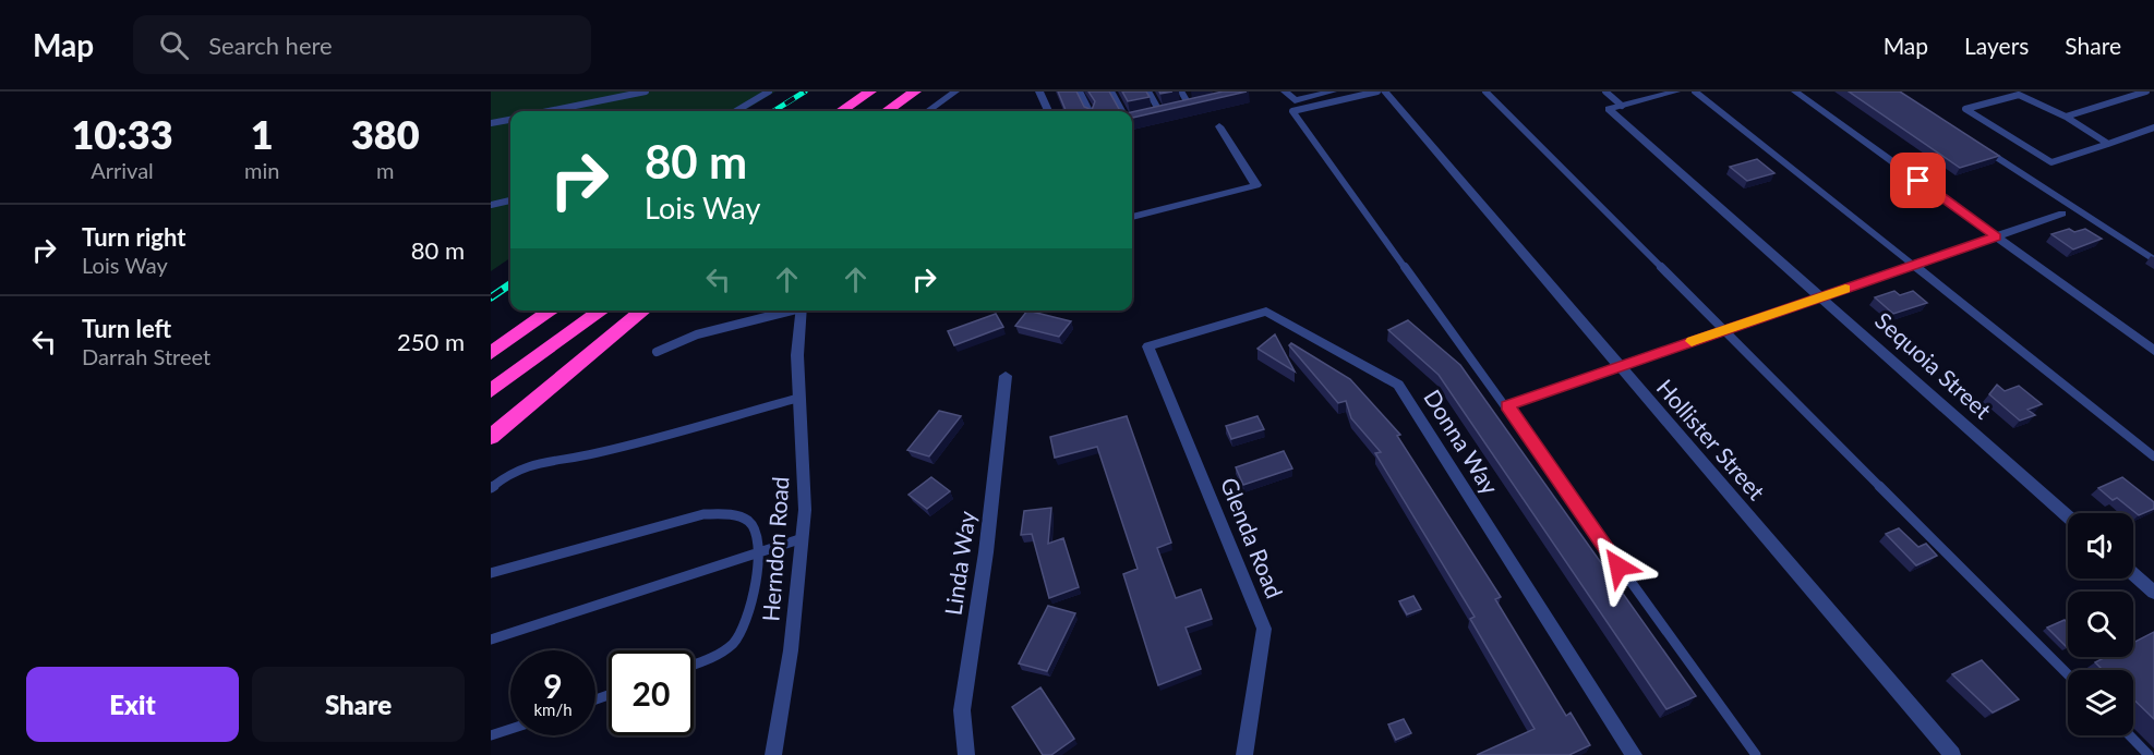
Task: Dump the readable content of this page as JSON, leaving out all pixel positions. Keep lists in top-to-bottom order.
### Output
{
  "streets": {
    "street": [
      "Sequoia Street",
      "Hollister Street",
      "Donna Way",
      "Glenda Road",
      "Herndon Road",
      "Linda Way"
    ]
  },
  "crossings": [
    ["Donna Way", "Glenda Road"]
  ],
  "page": {
    "header": "Map",
    "search": "Search here",
    "nav": ["Map", "Layers", "Share"],
    "eta": [
      "10:33",
      "Arrival",
      "1",
      "min",
      "380",
      "m"
    ],
    "turn": ["80 m", "Lois Way"],
    "list": [
      {
        "name": "Turn right",
        "note": "Lois Way",
        "value": "80 m"
      },
      {
        "name": "Turn left",
        "note": "Darrah Street",
        "value": "250 m"
      }
    ],
    "speed": "9 km/h",
    "limit": "20",
    "buttons": ["Exit", "Share"]
  }
}
